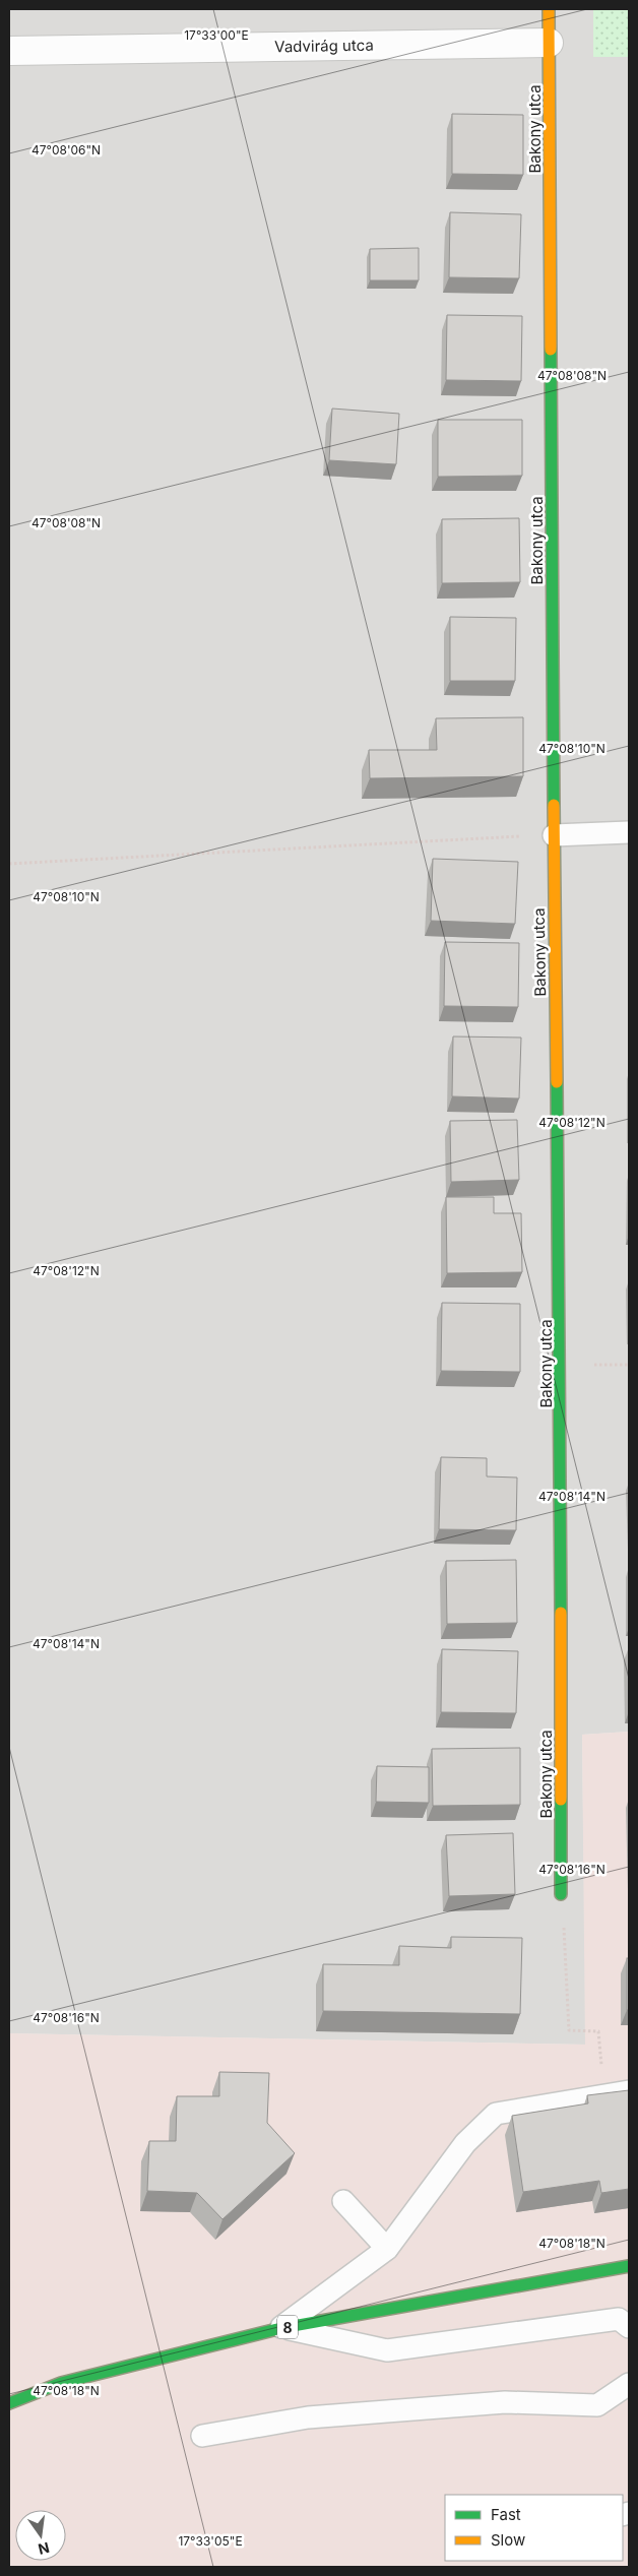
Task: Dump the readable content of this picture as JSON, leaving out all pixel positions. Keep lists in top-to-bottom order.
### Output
{
  "streets": {
    "street": ["Vadvirág utca", "Bakony utca", "8"]
  },
  "crossings": [
    ["Vadvirág utca", "Bakony utca"]
  ],
  "legend": ["Fast", "Slow"],
  "north": "bottom",
  "coordinates": [
    "17°33'00\"E",
    "47°08'06\"N",
    "47°08'08\"N",
    "47°08'10\"N",
    "47°08'12\"N",
    "47°08'14\"N",
    "47°08'16\"N",
    "47°08'18\"N",
    "17°33'05\"E"
  ]
}
